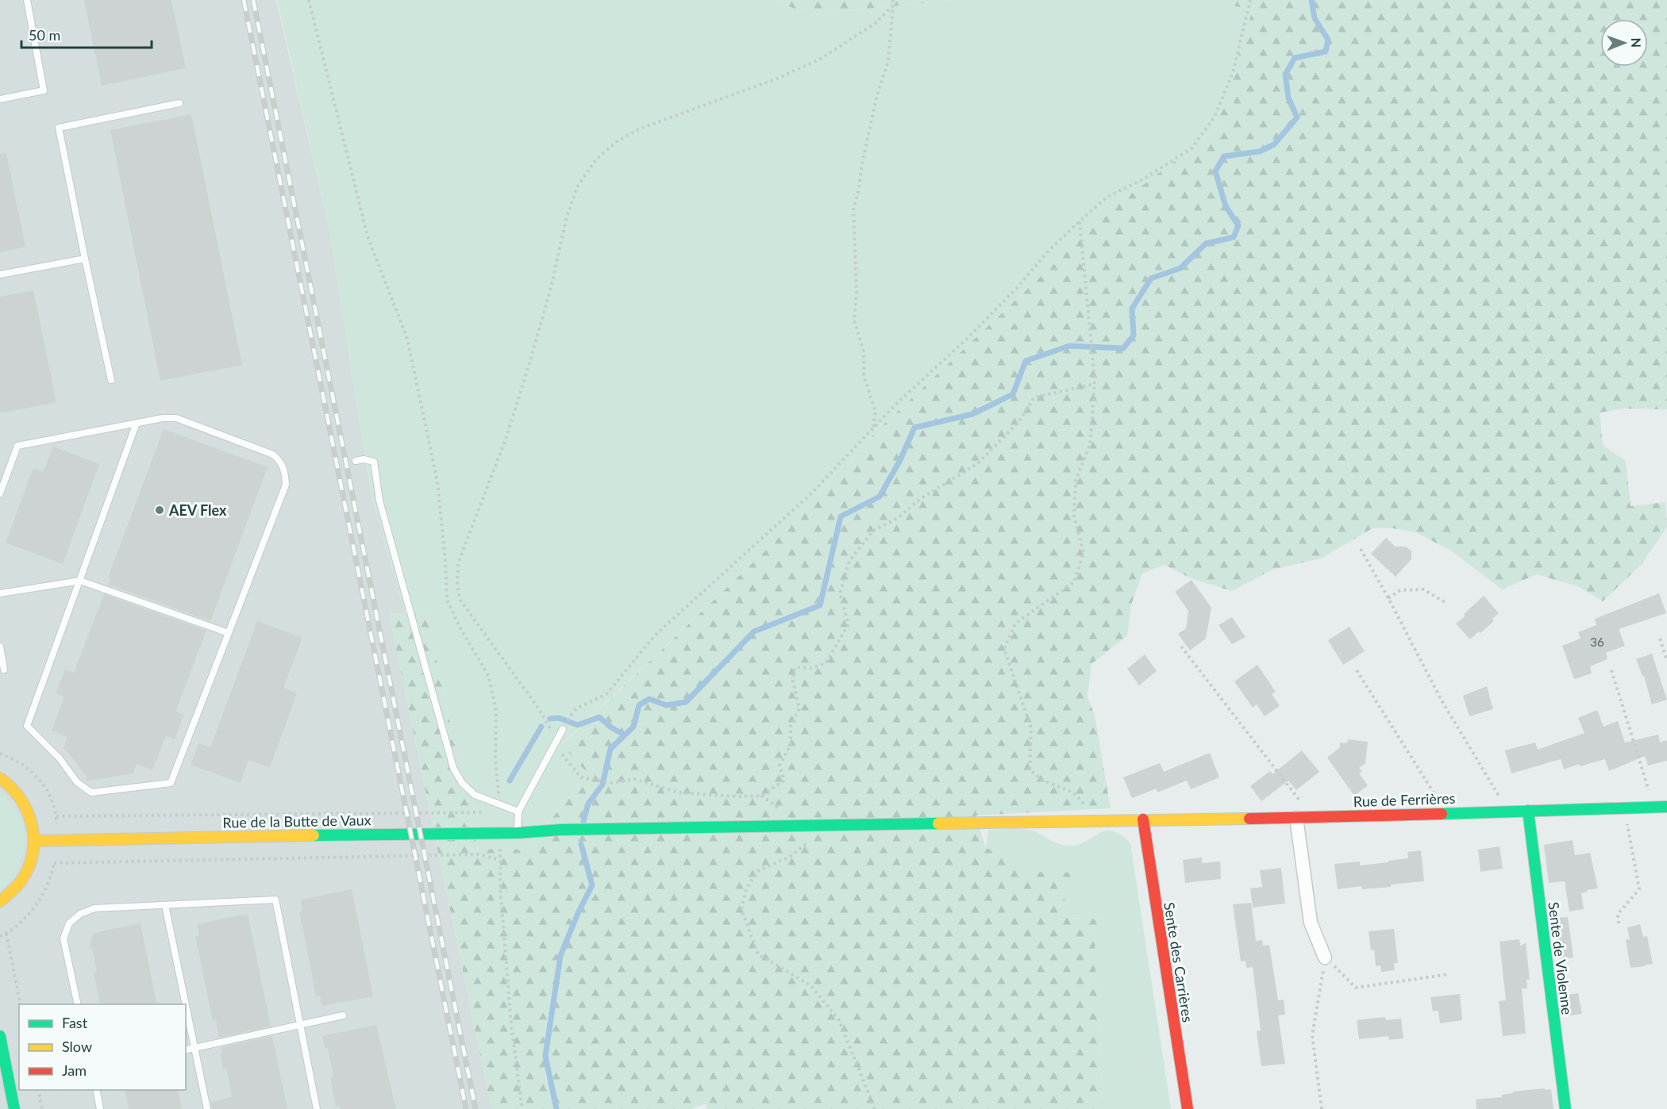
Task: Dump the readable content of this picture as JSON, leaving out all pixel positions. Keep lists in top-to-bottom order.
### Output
{
  "streets": {
    "street": [
      "Rue de Ferrières",
      "Rue de la Butte de Vaux",
      "Sente de Violenne",
      "Sente des Carrières"
    ]
  },
  "crossings": [
    ["Rue de Ferrières", "Rue de la Butte de Vaux"],
    ["Rue de Ferrières", "Sente de Violenne"],
    ["Rue de Ferrières", "Sente des Carrières"]
  ],
  "places": ["AEV Flex"],
  "house_numbers": ["36"],
  "legend": ["Fast", "Slow", "Jam"],
  "scale_bar": "50 m",
  "north": "right"
}
